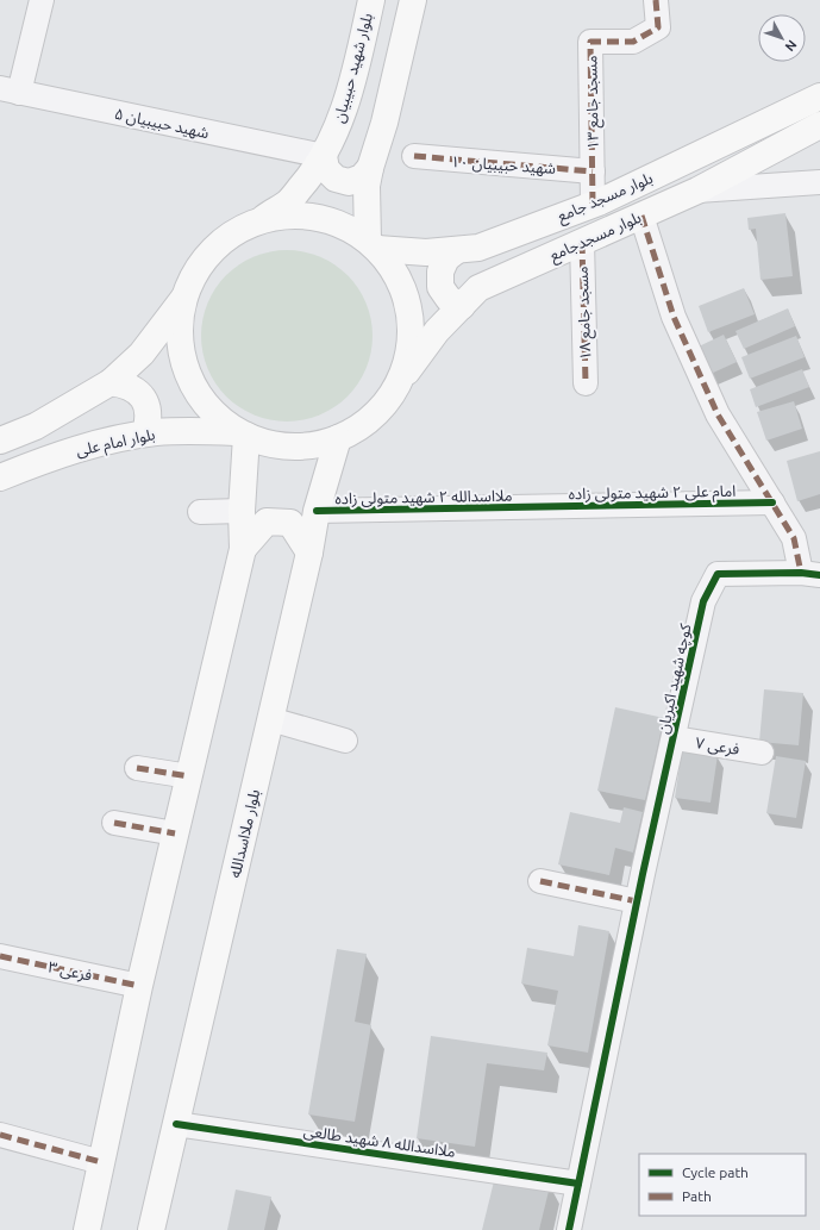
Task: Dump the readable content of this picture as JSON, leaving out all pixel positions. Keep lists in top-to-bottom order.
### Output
{
  "streets": {
    "main road": [
      "بلوار شهید حبیبیان",
      "بلوار مسجد جامع",
      "بلوار مسجدجامع",
      "بلوار امام علی",
      "بلوار ملااسدالله"
    ],
    "street": [
      "مسجد جامع ۱۳",
      "شهید حبیبیان ۵",
      "شهید حبیبیان ۱۰",
      "مسجد جامع ۱۸",
      "امام علی ۲ شهید متولی زاده",
      "ملااسدالله ۲ شهید متولی زاده",
      "کوچه شهید اکبریان",
      "فرعی ۷",
      "فرعی ۳",
      "ملااسدالله ۸ شهید طالعی"
    ]
  },
  "crossings": [
    ["بلوار شهید حبیبیان", "شهید حبیبیان ۵"],
    ["مسجد جامع ۱۳", "شهید حبیبیان ۱۰"],
    ["مسجد جامع ۱۳", "بلوار مسجد جامع"],
    ["بلوار مسجدجامع", "مسجد جامع ۱۸"],
    ["امام علی ۲ شهید متولی زاده", "ملااسدالله ۲ شهید متولی زاده"],
    ["ملااسدالله ۲ شهید متولی زاده", "بلوار ملااسدالله"],
    ["کوچه شهید اکبریان", "فرعی ۷"],
    ["کوچه شهید اکبریان", "ملااسدالله ۸ شهید طالعی"],
    ["بلوار ملااسدالله", "ملااسدالله ۸ شهید طالعی"]
  ],
  "legend": ["Cycle path", "Path"],
  "north": "bottom right"
}
